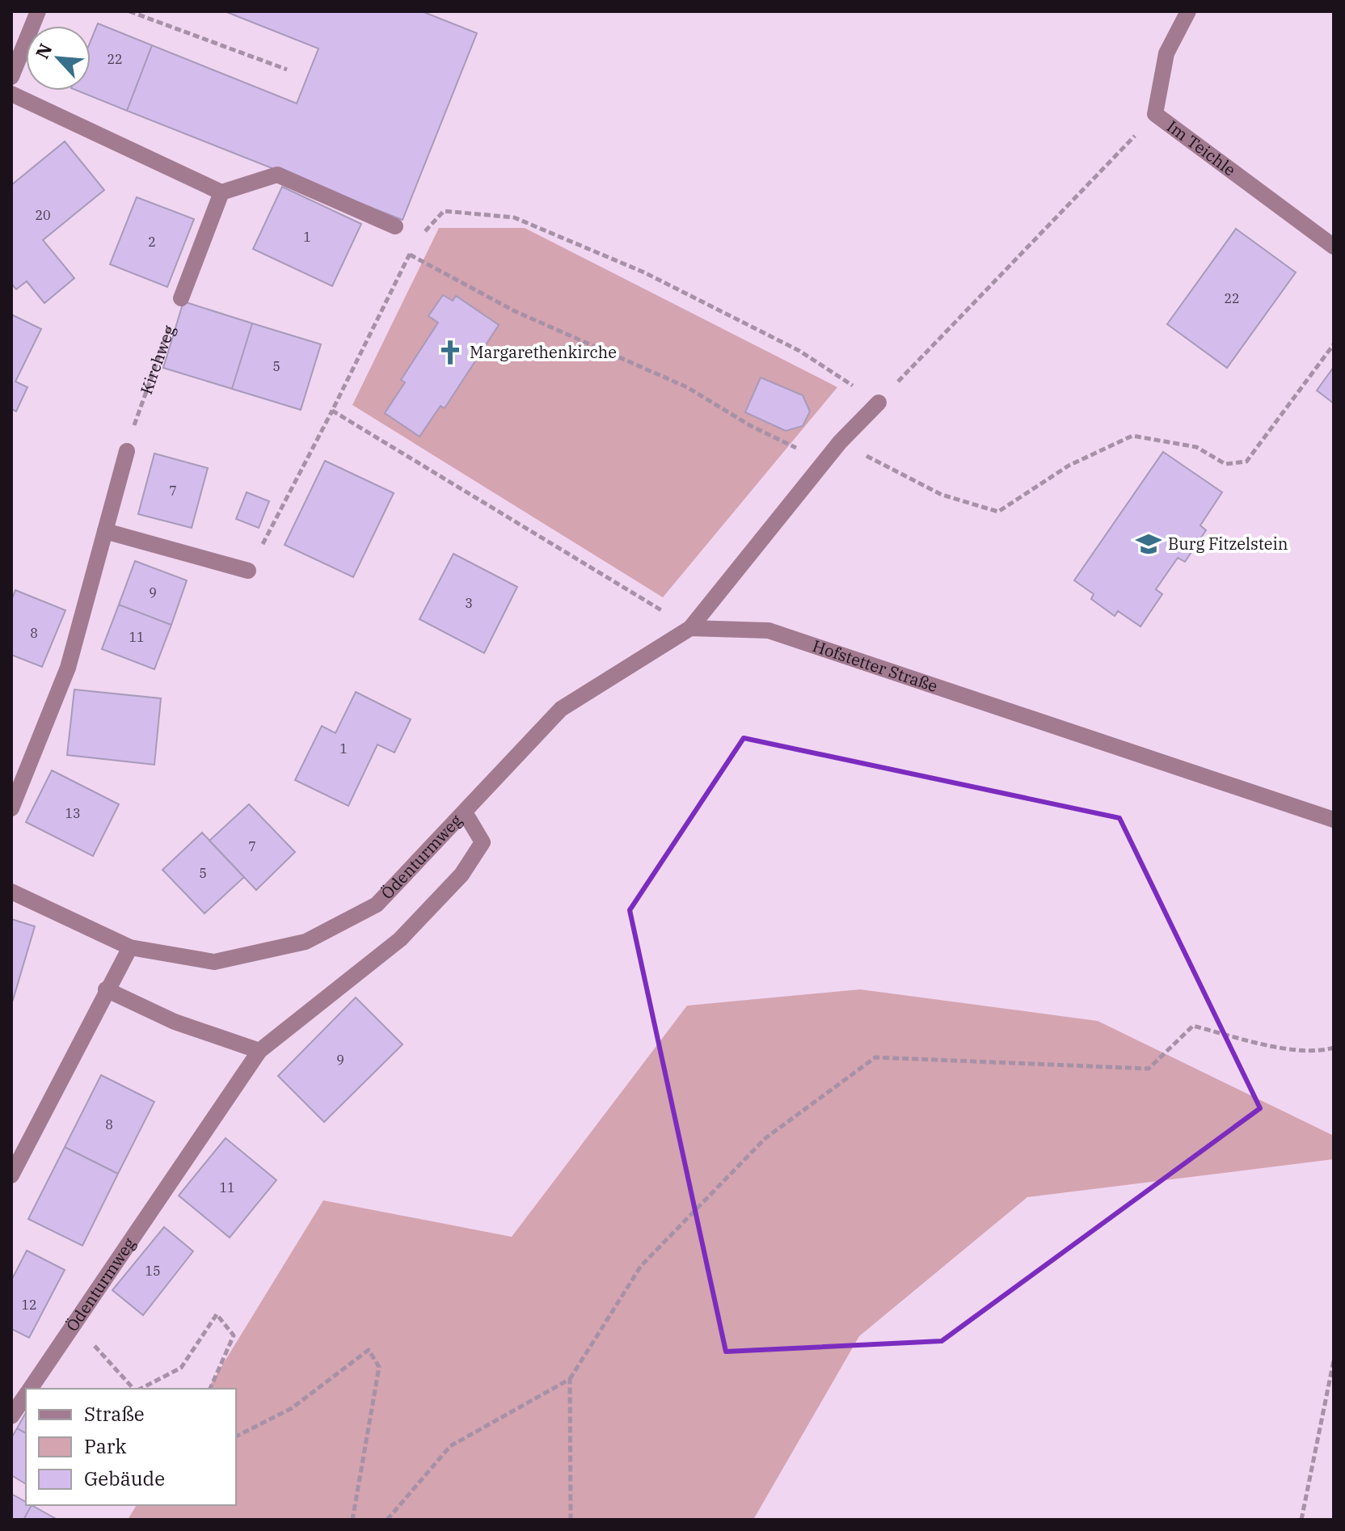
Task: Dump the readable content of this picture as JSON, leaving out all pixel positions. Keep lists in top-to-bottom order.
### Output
{
  "streets": {
    "street": ["Im Teichle", "Hofstetter Straße", "Ödenturmweg"],
    "path": ["Kirchweg"]
  },
  "places": {
    "church": ["Margarethenkirche"],
    "school or university": ["Burg Fitzelstein"]
  },
  "house_numbers": [
    "22",
    "20",
    "1",
    "2",
    "22",
    "5",
    "7",
    "9",
    "3",
    "8",
    "11",
    "1",
    "13",
    "7",
    "5",
    "9",
    "8",
    "11",
    "15",
    "12"
  ],
  "legend": ["Straße", "Park", "Gebäude"],
  "north": "top left"
}
